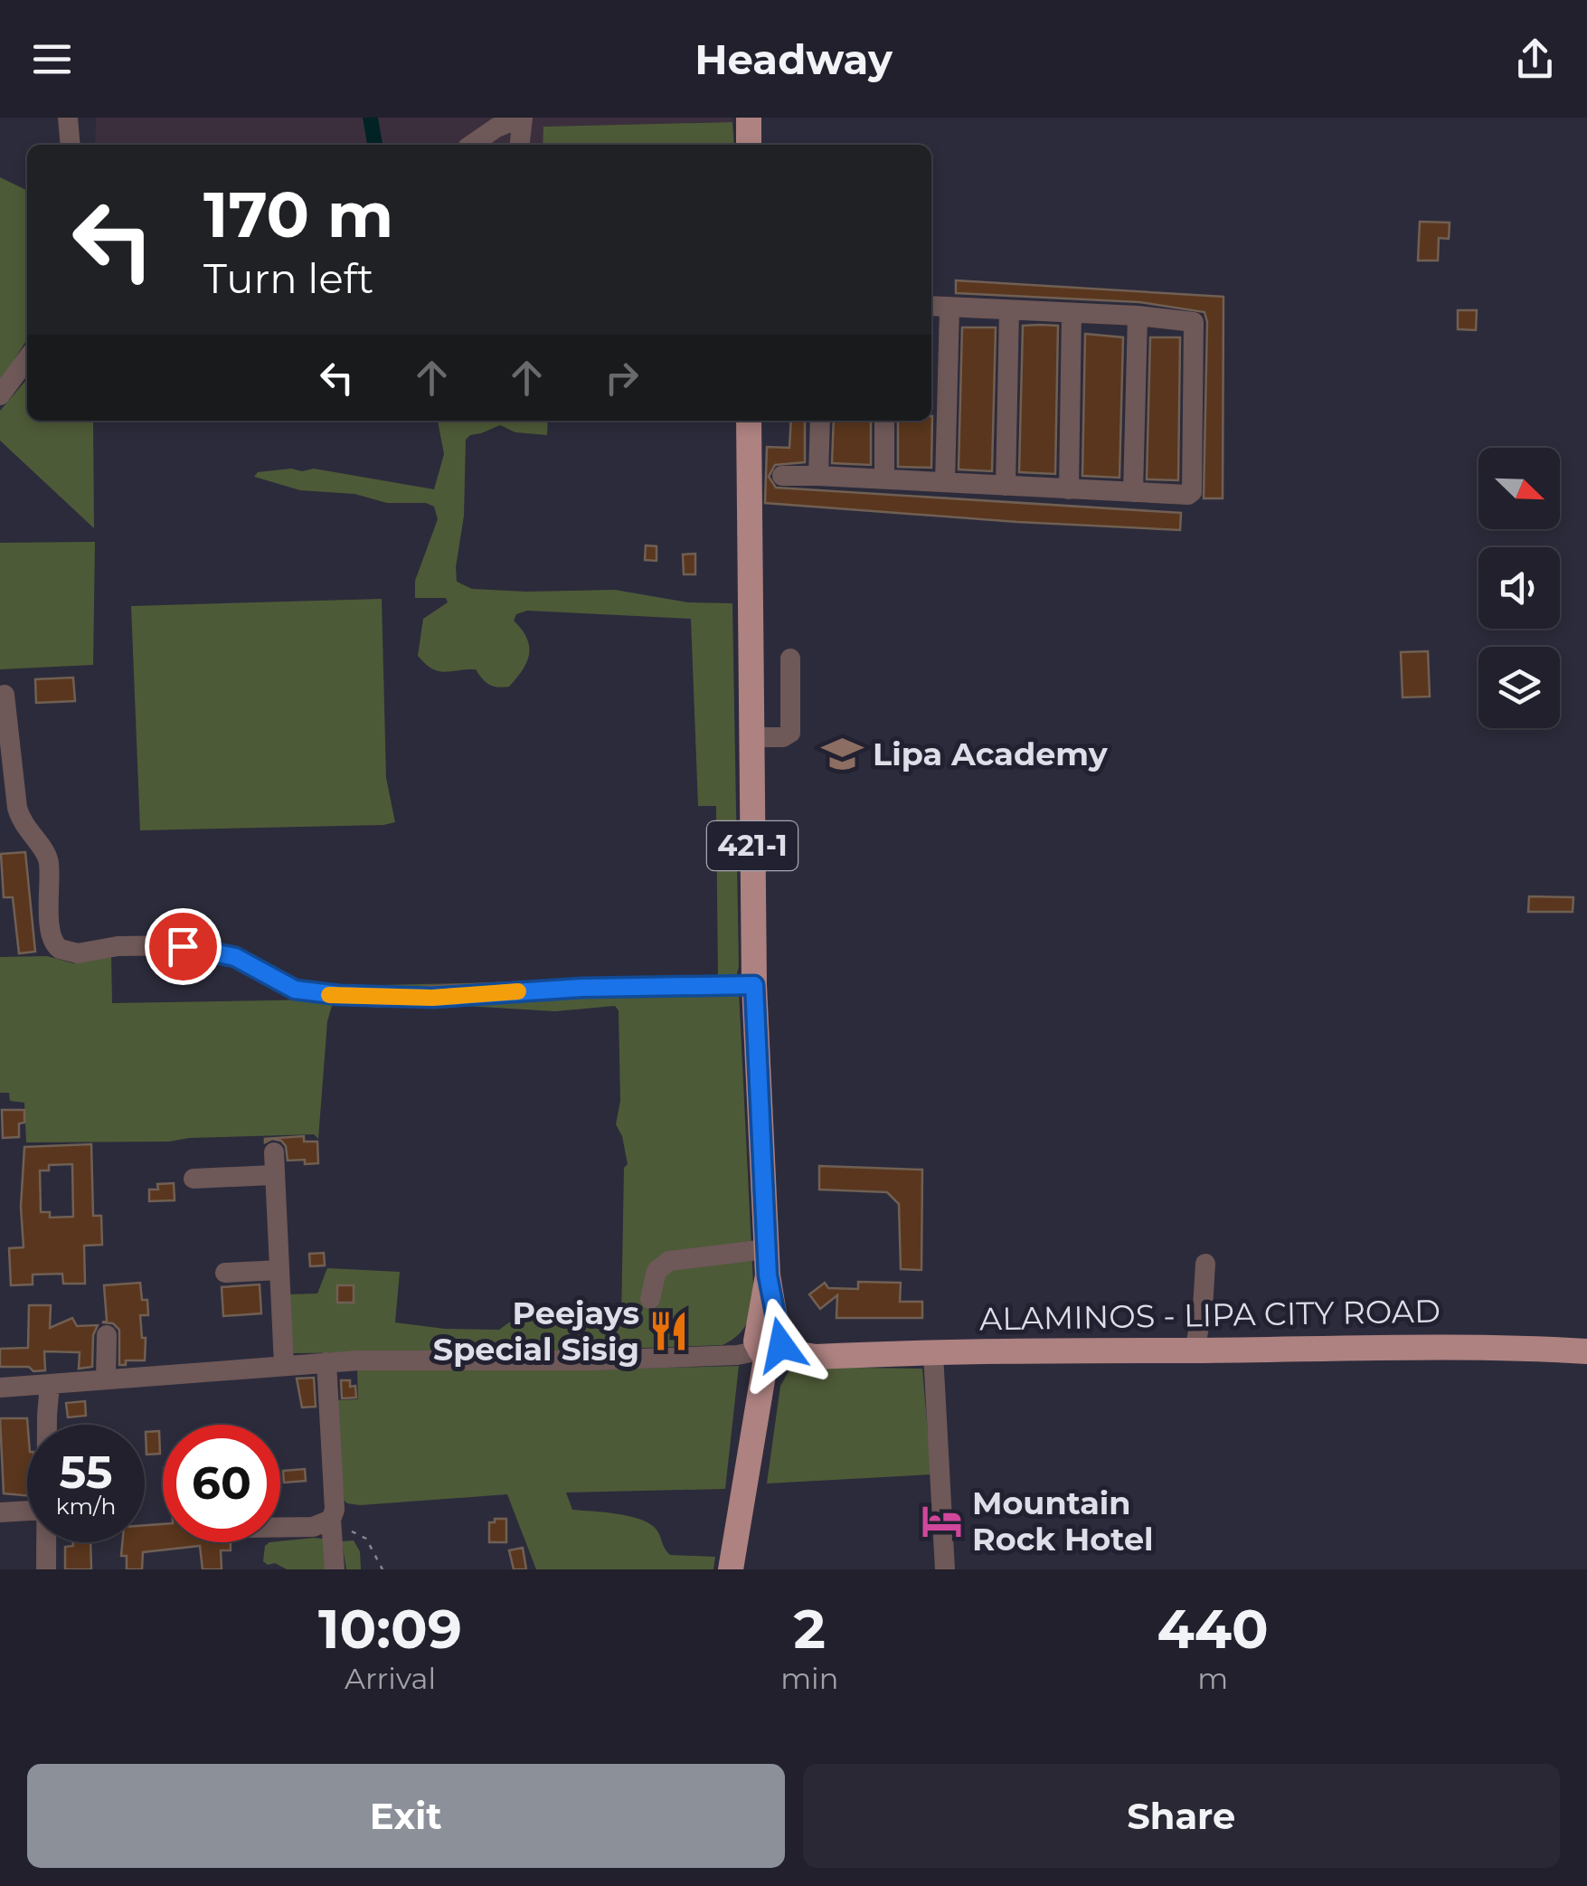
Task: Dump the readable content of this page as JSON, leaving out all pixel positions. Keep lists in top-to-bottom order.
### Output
{
  "streets": {
    "main road": ["421-1", "ALAMINOS - LIPA CITY ROAD"]
  },
  "crossings": [
    ["421-1", "ALAMINOS - LIPA CITY ROAD"]
  ],
  "places": {
    "school or university": ["Lipa Academy"],
    "restaurant": ["Peejays Special Sisig"],
    "hotel": ["Mountain Rock Hotel"]
  },
  "north": "bottom right",
  "page": {
    "header": "Headway",
    "turn": ["170 m", "Turn left"],
    "speed": "55 km/h",
    "limit": "60",
    "eta": [
      "10:09",
      "Arrival",
      "2",
      "min",
      "440",
      "m"
    ],
    "buttons": ["Exit", "Share"]
  }
}
